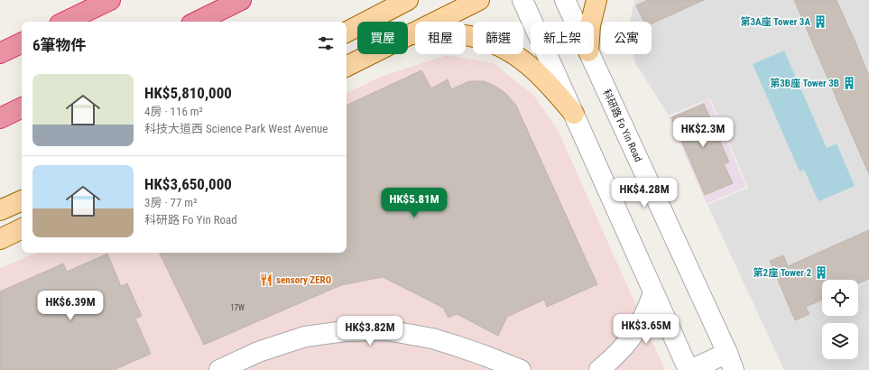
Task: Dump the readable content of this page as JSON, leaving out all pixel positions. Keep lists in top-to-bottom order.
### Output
{
  "streets": {
    "street": ["科研路 Fo Yin Road"]
  },
  "places": {
    "building": ["第3A座 Tower 3A", "第3B座 Tower 3B", "第2座 Tower 2"],
    "restaurant": ["sensory ZERO"]
  },
  "house_numbers": ["17W"],
  "page": {
    "chip": [
      "買屋",
      "租屋",
      "篩選",
      "新上架",
      "公寓"
    ],
    "heading": "6筆物件",
    "list": [
      {
        "name": "HK$5,810,000",
        "note": "4房 · 116 m² · 科技大道西 Science Park West Avenue"
      },
      {
        "name": "HK$3,650,000",
        "note": "3房 · 77 m² · 科研路 Fo Yin Road"
      }
    ],
    "price": [
      "HK$2.3M",
      "HK$4.28M",
      "HK$5.81M",
      "HK$6.39M",
      "HK$3.65M",
      "HK$3.82M"
    ]
  }
}
